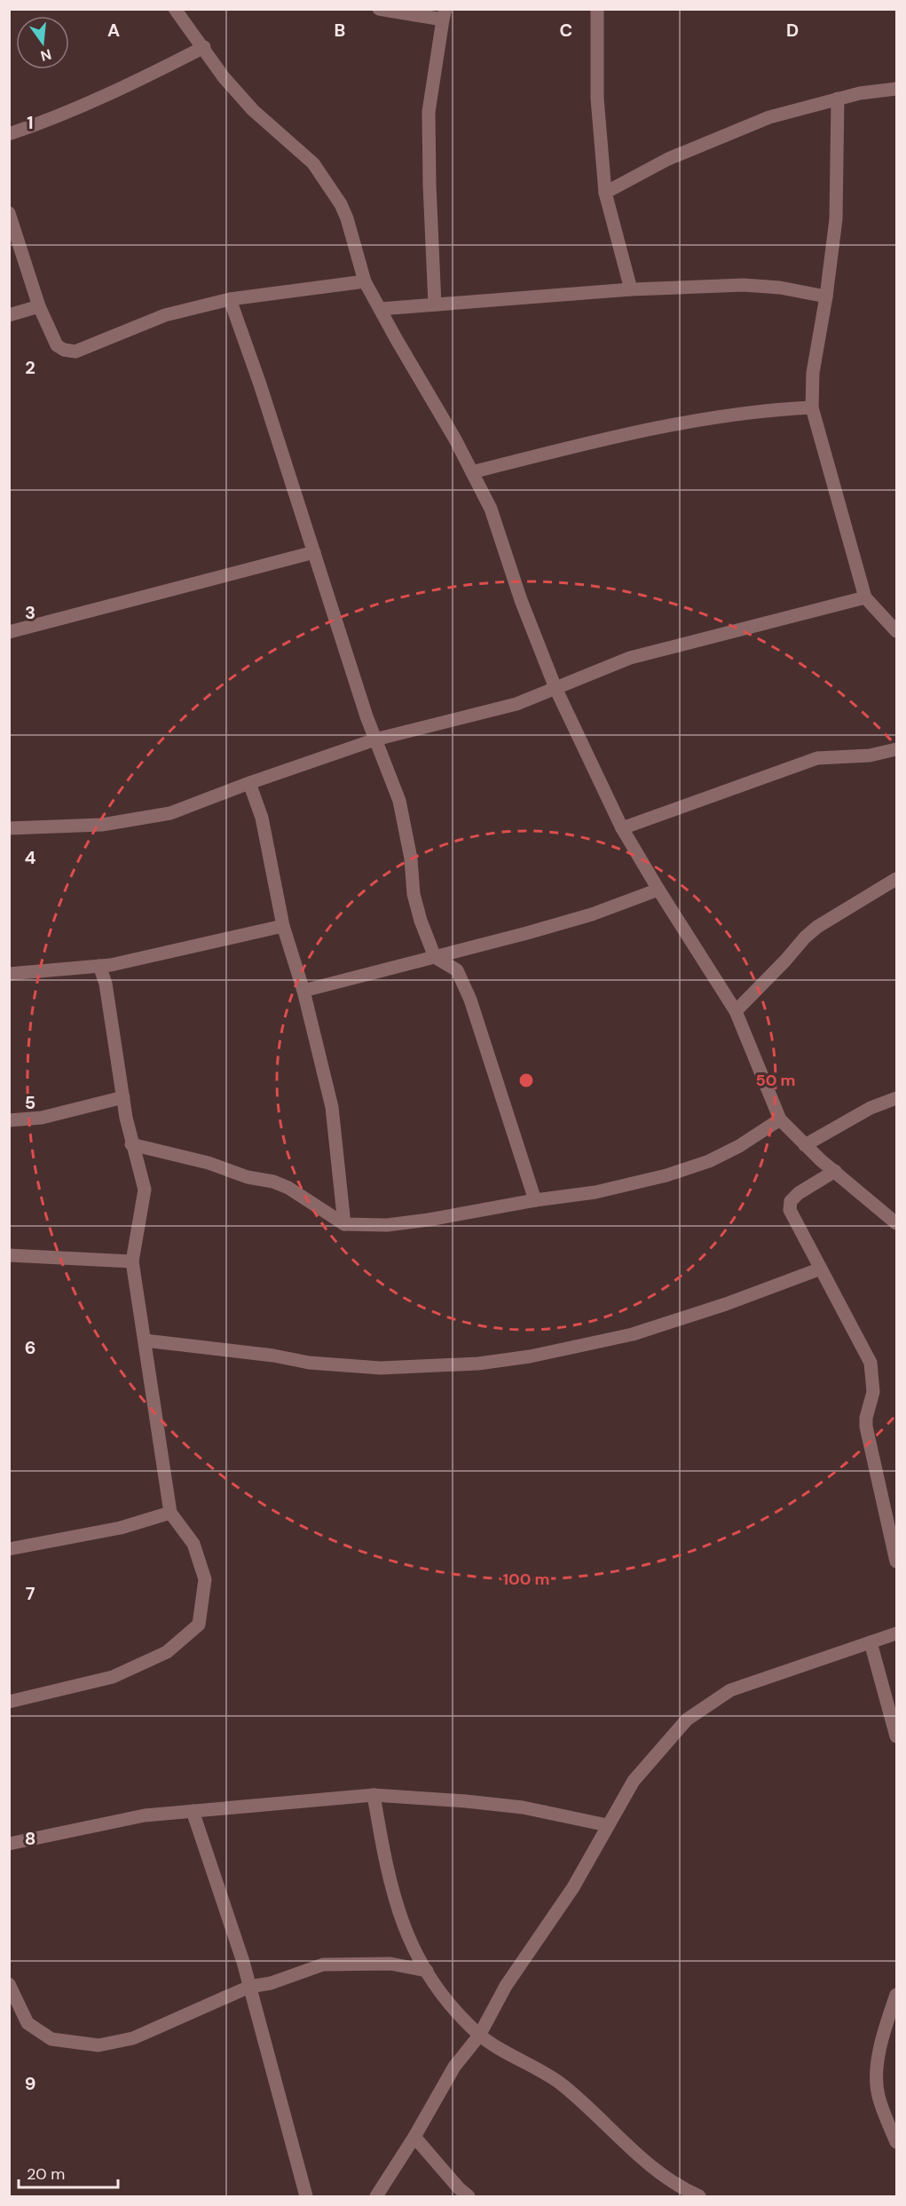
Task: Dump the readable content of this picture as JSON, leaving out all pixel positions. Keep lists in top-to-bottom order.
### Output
{
  "scale_bar": "20 m",
  "north": "bottom",
  "grid": {
    "columns": [
      "A",
      "B",
      "C",
      "D"
    ],
    "rows": [
      "1",
      "2",
      "3",
      "4",
      "5",
      "6",
      "7",
      "8",
      "9"
    ]
  },
  "rings": ["50 m", "100 m"]
}
